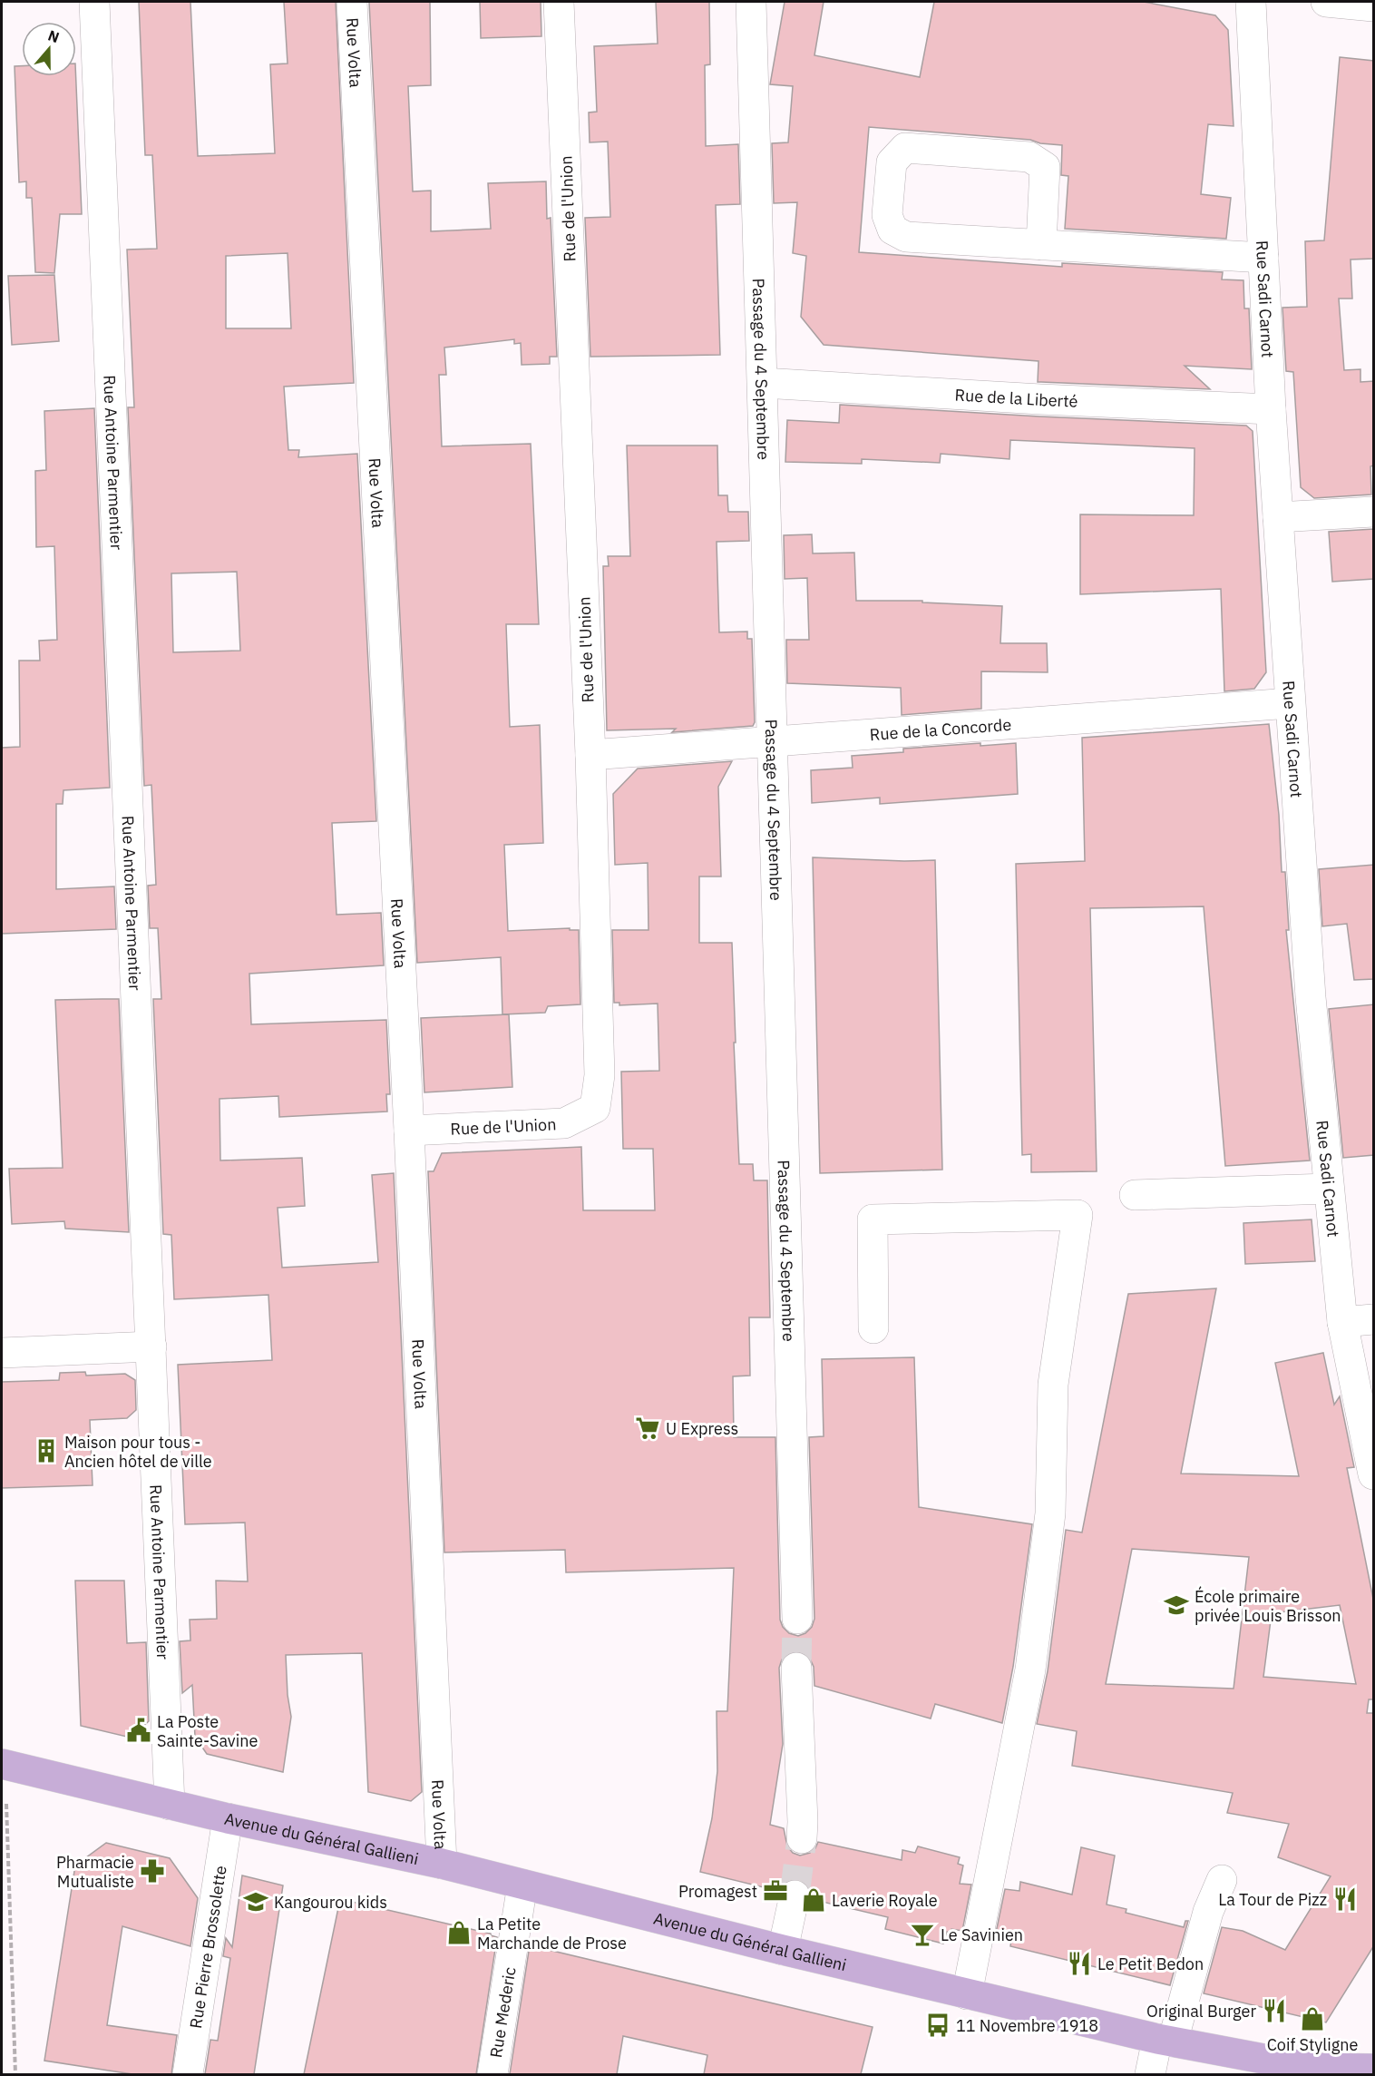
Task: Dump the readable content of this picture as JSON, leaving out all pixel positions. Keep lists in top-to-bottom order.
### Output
{
  "streets": {
    "main road": ["Avenue du Général Gallieni"],
    "street": [
      "Rue Volta",
      "Rue de l'Union",
      "Rue Sadi Carnot",
      "Passage du 4 Septembre",
      "Rue de la Liberté",
      "Rue Antoine Parmentier",
      "Rue de la Concorde",
      "Rue Pierre Brossolette",
      "Rue Mederic"
    ]
  },
  "crossings": [
    ["Rue Volta", "Rue de l'Union"],
    ["Rue Volta", "Avenue du Général Gallieni"],
    ["Rue de l'Union", "Rue de la Concorde"],
    ["Rue Sadi Carnot", "Rue de la Liberté"],
    ["Rue Sadi Carnot", "Rue de la Concorde"],
    ["Passage du 4 Septembre", "Rue de la Liberté"],
    ["Passage du 4 Septembre", "Rue de la Concorde"],
    ["Rue Antoine Parmentier", "Avenue du Général Gallieni"],
    ["Avenue du Général Gallieni", "Rue Pierre Brossolette"],
    ["Avenue du Général Gallieni", "Rue Mederic"]
  ],
  "places": {
    "supermarket": ["U Express"],
    "building": ["Maison pour tous - Ancien hôtel de ville"],
    "school or university": ["École primaire privée Louis Brisson", "Kangourou kids"],
    "public building": ["La Poste Sainte-Savine"],
    "pharmacy": ["Pharmacie Mutualiste"],
    "office": ["Promagest"],
    "restaurant": ["La Tour de Pizz", "Le Petit Bedon", "Original Burger"],
    "shop": ["Laverie Royale", "La Petite Marchande de Prose", "Coif Styligne"],
    "bar": ["Le Savinien"],
    "bus stop": ["11 Novembre 1918"]
  },
  "north": "top"
}
